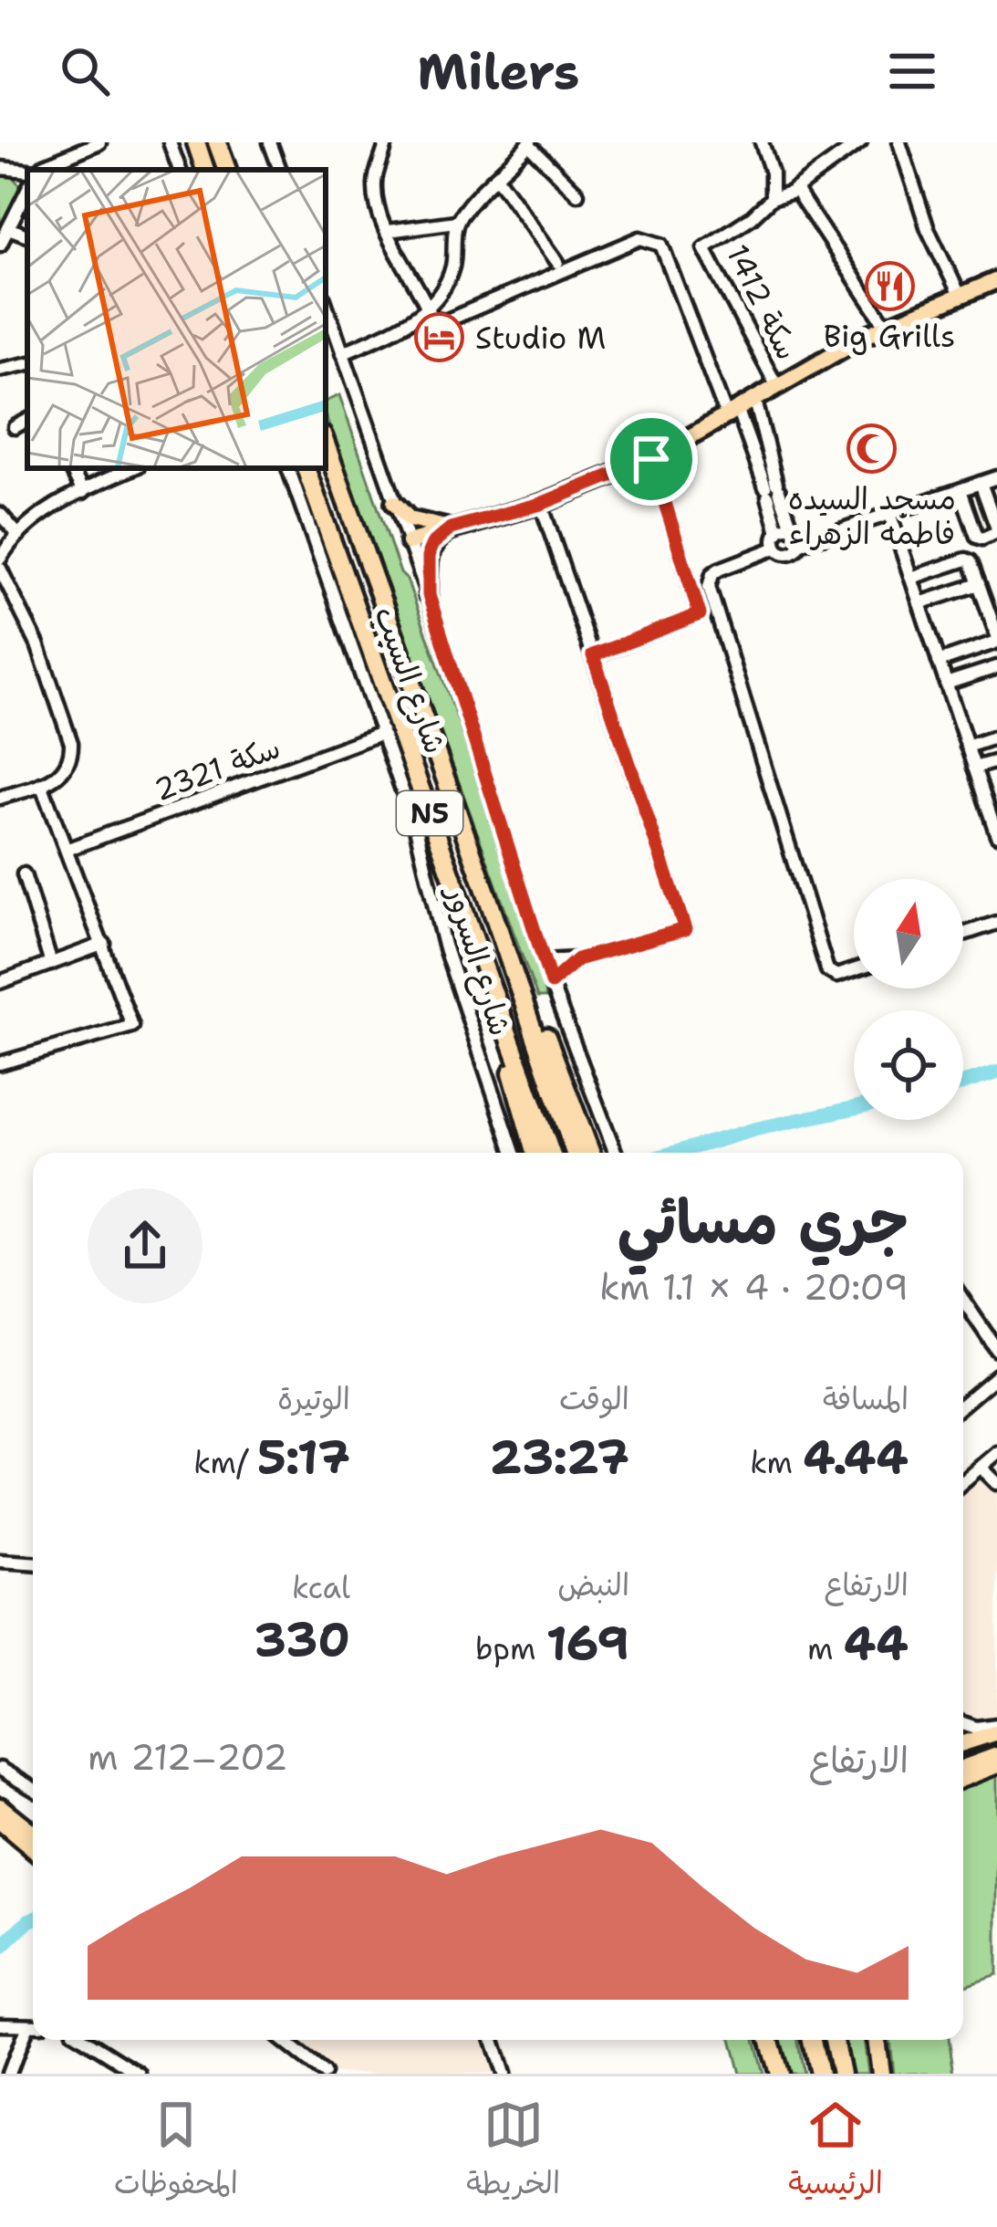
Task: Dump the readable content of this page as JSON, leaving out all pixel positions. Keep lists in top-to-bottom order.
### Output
{
  "streets": {
    "highway": ["شارع السيب", "N5"],
    "street": ["سكة 1412", "سكة 2321", "شارع السرور"]
  },
  "crossings": [
    ["سكة 2321", "شارع السرور"]
  ],
  "places": {
    "restaurant": ["Big Grills"],
    "hotel": ["Studio M"],
    "mosque": ["مسجد السيده فاطمه الزهراء"]
  },
  "north": "top",
  "page": {
    "header": "Milers",
    "heading": ["جري مسائي", "20:09 · 4 × 1.1 km"],
    "stats": [
      ["المسافة", "4.44 km"],
      ["الوقت", "23:27"],
      ["الوتيرة", "5:17 /km"],
      ["الارتفاع", "44 m"],
      ["النبض", "169 bpm"],
      ["kcal", "330"]
    ],
    "chart": ["الارتفاع", "202–212 m"],
    "tabs": ["الرئيسية", "الخريطة", "المحفوظات"]
  }
}
